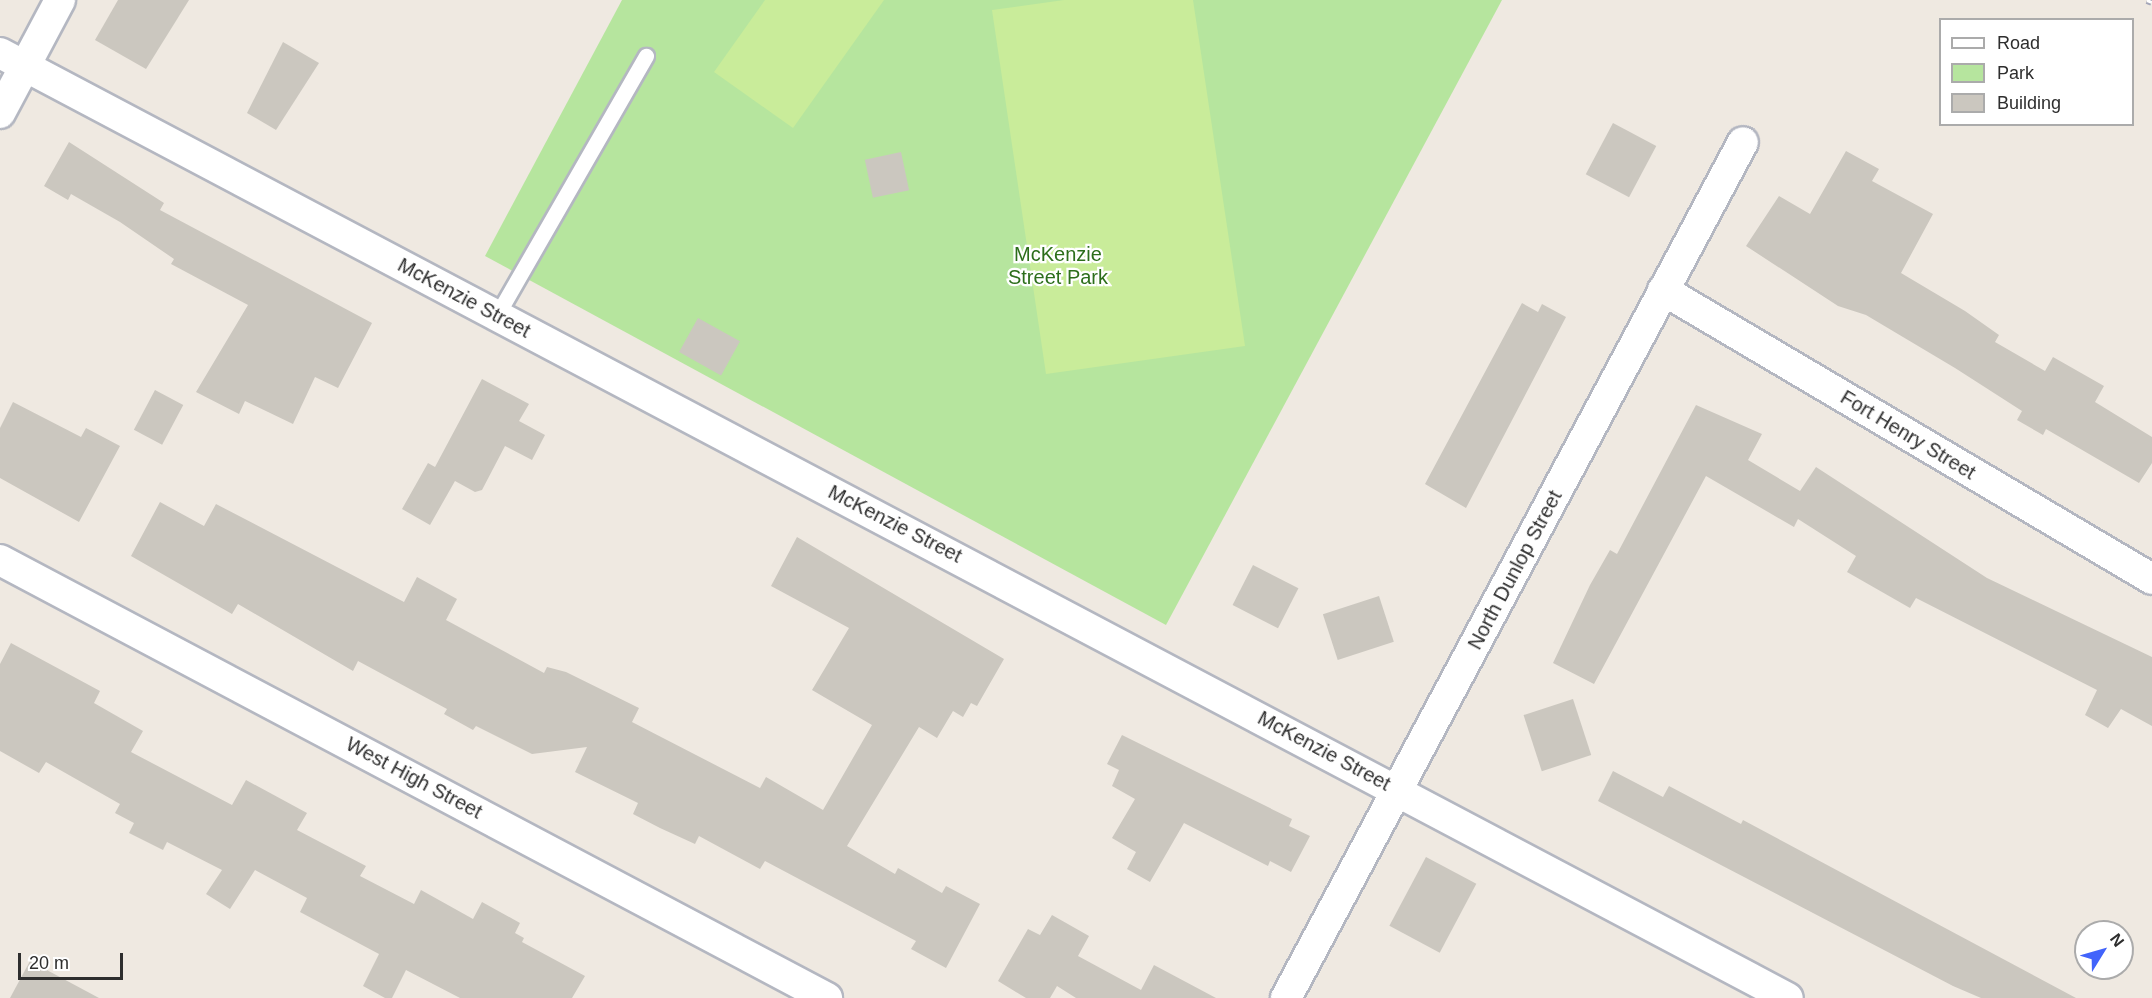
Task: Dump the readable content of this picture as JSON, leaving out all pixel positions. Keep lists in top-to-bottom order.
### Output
{
  "streets": {
    "street": [
      "McKenzie Street",
      "Fort Henry Street",
      "North Dunlop Street",
      "West High Street"
    ]
  },
  "crossings": [
    ["McKenzie Street", "North Dunlop Street"],
    ["Fort Henry Street", "North Dunlop Street"]
  ],
  "parks": ["McKenzie Street Park"],
  "legend": ["Road", "Park", "Building"],
  "scale_bar": "20 m",
  "north": "top right"
}
